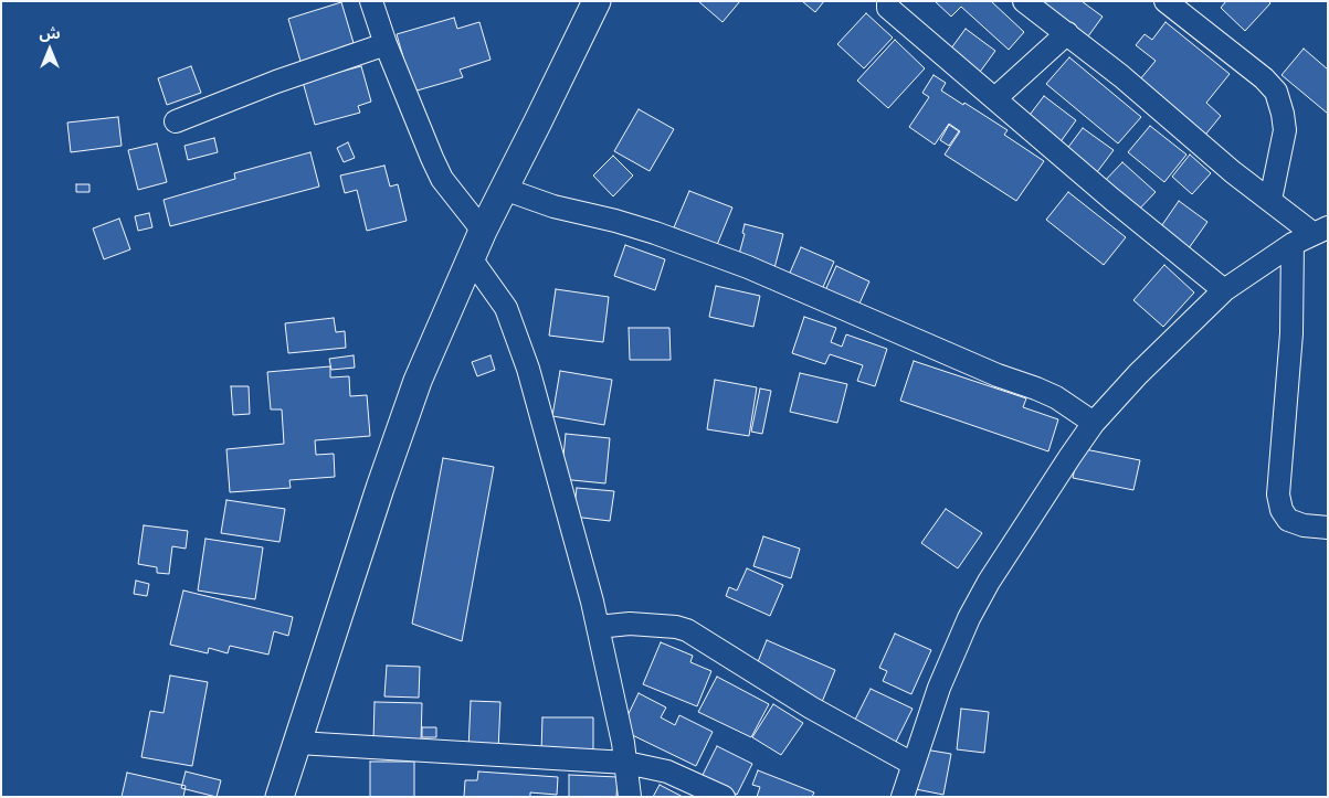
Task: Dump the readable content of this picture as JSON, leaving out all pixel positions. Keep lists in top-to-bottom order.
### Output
{
  "north": "top"
}
